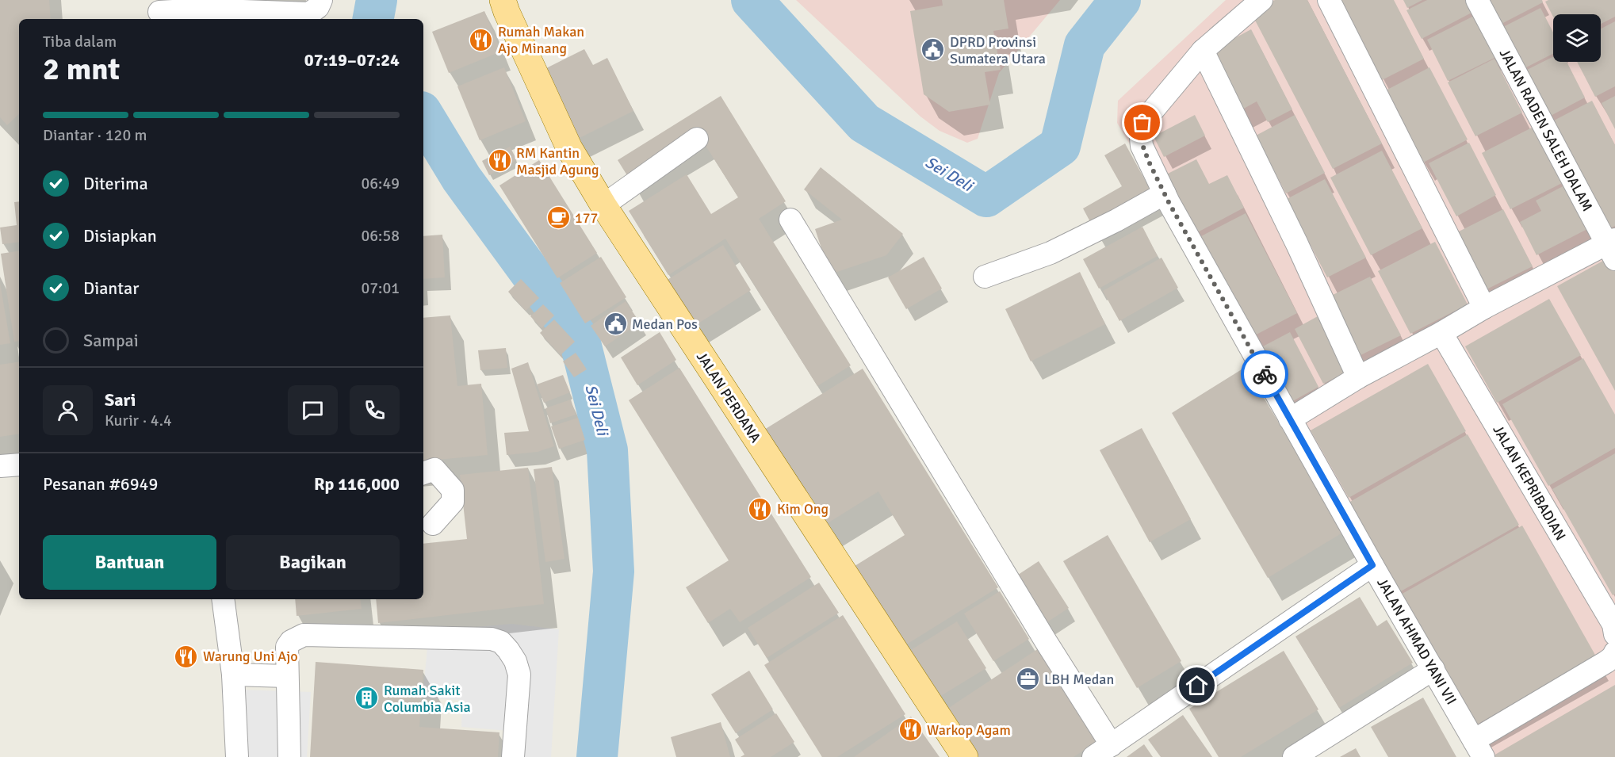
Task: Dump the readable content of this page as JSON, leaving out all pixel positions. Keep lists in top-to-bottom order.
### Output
{
  "streets": {
    "main road": ["JALAN PERDANA"],
    "street": ["JALAN RADEN SALEH DALAM", "JALAN KEPRIBADIAN", "JALAN AHMAD YANI VII"]
  },
  "water": ["Sei Deli"],
  "places": {
    "restaurant": [
      "Rumah Makan Ajo Minang",
      "RM Kantin Masjid Agung",
      "Kim Ong",
      "Warung Uni Ajo",
      "Warkop Agam"
    ],
    "public building": ["DPRD Provinsi Sumatera Utara", "Medan Pos"],
    "cafe": ["177"],
    "office": ["LBH Medan"],
    "building": ["Rumah Sakit Columbia Asia"]
  },
  "page": {
    "heading": ["2 mnt", "Tiba dalam", "07:19–07:24"],
    "panel": [
      "Sari",
      "Kurir · 4.4",
      "Pesanan #6949",
      "Rp 116,000"
    ],
    "bar": "Diantar · 120 m",
    "list": [
      ["Diterima", "06:49"],
      ["Disiapkan", "06:58"],
      ["Diantar", "07:01"],
      "Sampai"
    ],
    "buttons": ["Bantuan", "Bagikan"]
  }
}
